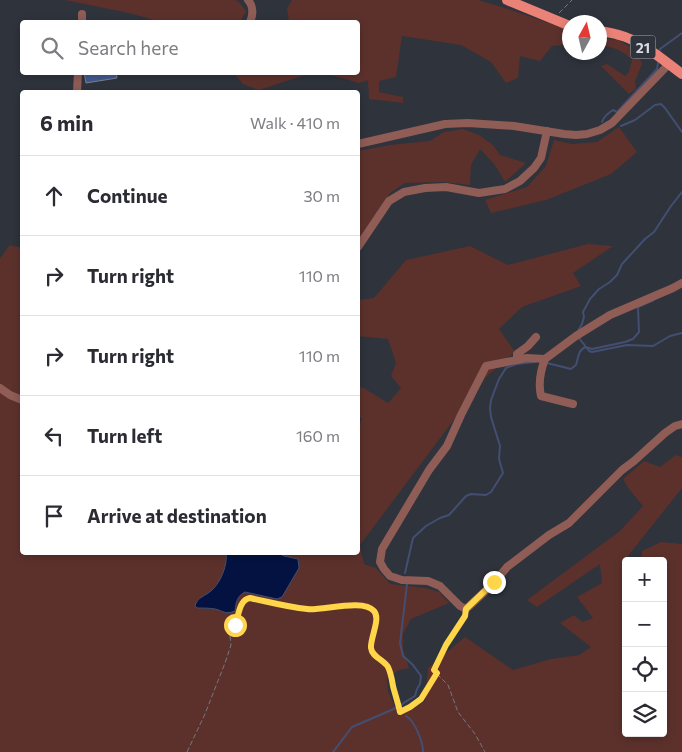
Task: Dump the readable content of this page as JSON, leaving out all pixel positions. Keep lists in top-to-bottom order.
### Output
{
  "streets": {
    "main road": ["21"]
  },
  "north": "top",
  "page": {
    "search": "Search here",
    "heading": ["6 min", "Walk · 410 m"],
    "list": [
      ["Continue", "30 m"],
      ["Turn right", "110 m"],
      ["Turn right", "110 m"],
      ["Turn left", "160 m"],
      "Arrive at destination"
    ],
    "map_buttons": ["+", "−"]
  }
}
